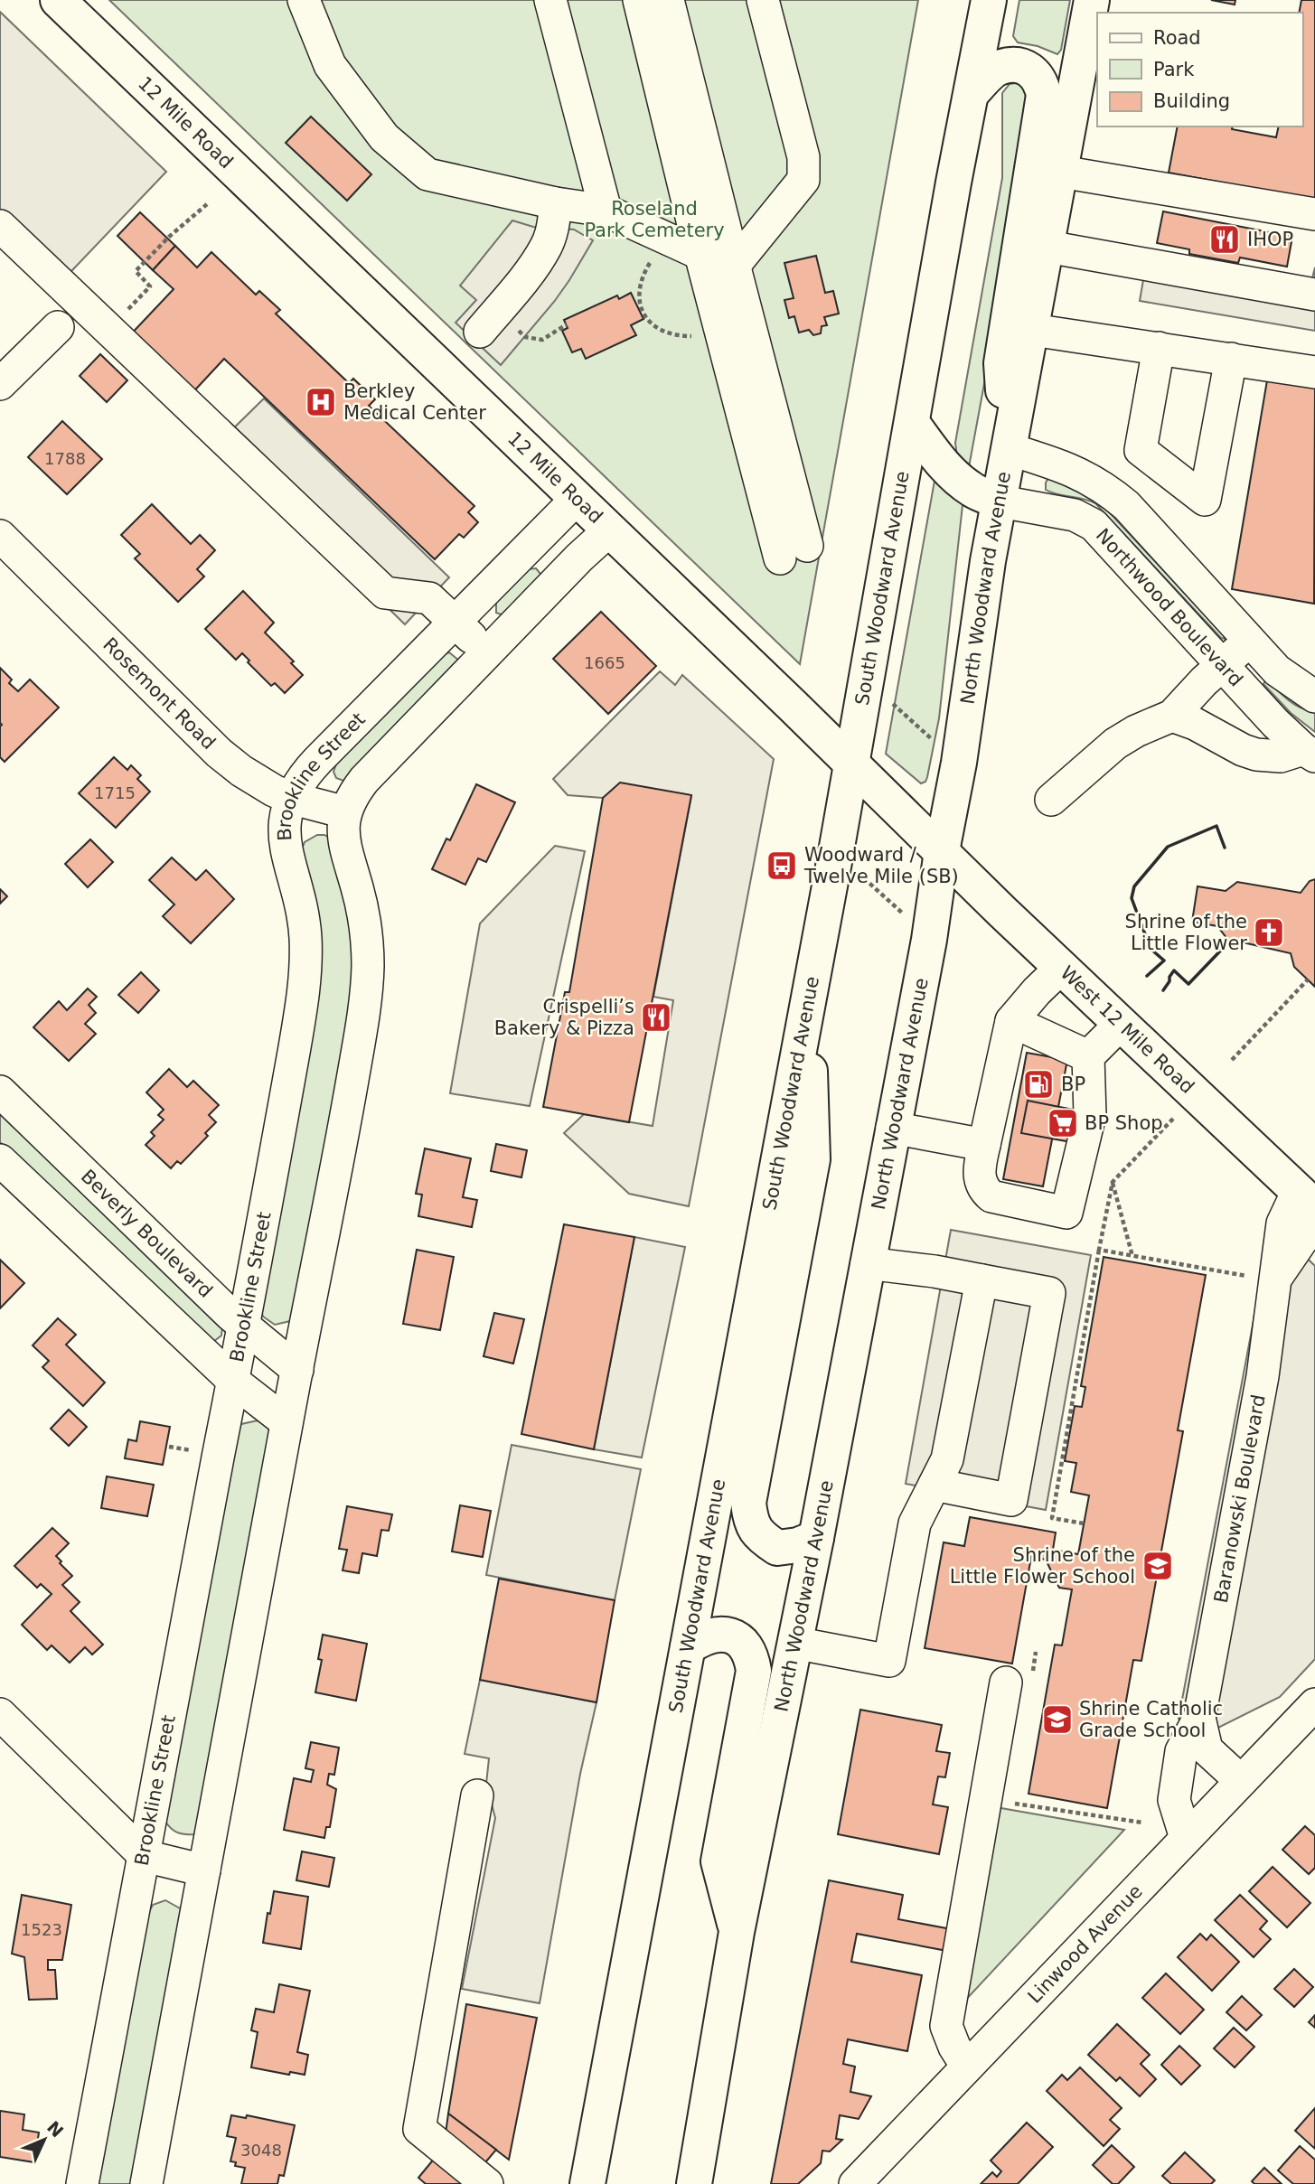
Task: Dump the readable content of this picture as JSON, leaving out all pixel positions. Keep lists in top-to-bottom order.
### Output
{
  "streets": {
    "main road": [
      "12 Mile Road",
      "South Woodward Avenue",
      "North Woodward Avenue",
      "West 12 Mile Road"
    ],
    "street": [
      "Northwood Boulevard",
      "Rosemont Road",
      "Brookline Street",
      "Beverly Boulevard",
      "Baranowski Boulevard",
      "Linwood Avenue"
    ]
  },
  "crossings": [
    ["12 Mile Road", "South Woodward Avenue"],
    ["12 Mile Road", "North Woodward Avenue"],
    ["12 Mile Road", "Brookline Street"],
    ["12 Mile Road", "West 12 Mile Road"],
    ["North Woodward Avenue", "Northwood Boulevard"],
    ["North Woodward Avenue", "West 12 Mile Road"],
    ["Rosemont Road", "Brookline Street"],
    ["Brookline Street", "Beverly Boulevard"],
    ["West 12 Mile Road", "Baranowski Boulevard"],
    ["Baranowski Boulevard", "Linwood Avenue"]
  ],
  "parks": ["Roseland Park Cemetery"],
  "places": {
    "restaurant": ["IHOP", "Crispelli’s Bakery & Pizza"],
    "hospital": ["Berkley Medical Center"],
    "bus stop": ["Woodward / Twelve Mile (SB)"],
    "church": ["Shrine of the Little Flower"],
    "fuel station": ["BP"],
    "supermarket": ["BP Shop"],
    "school or university": ["Shrine of the Little Flower School", "Shrine Catholic Grade School"]
  },
  "house_numbers": [
    "1788",
    "1665",
    "1715",
    "1523",
    "3048"
  ],
  "legend": ["Road", "Park", "Building"],
  "north": "top right"
}
